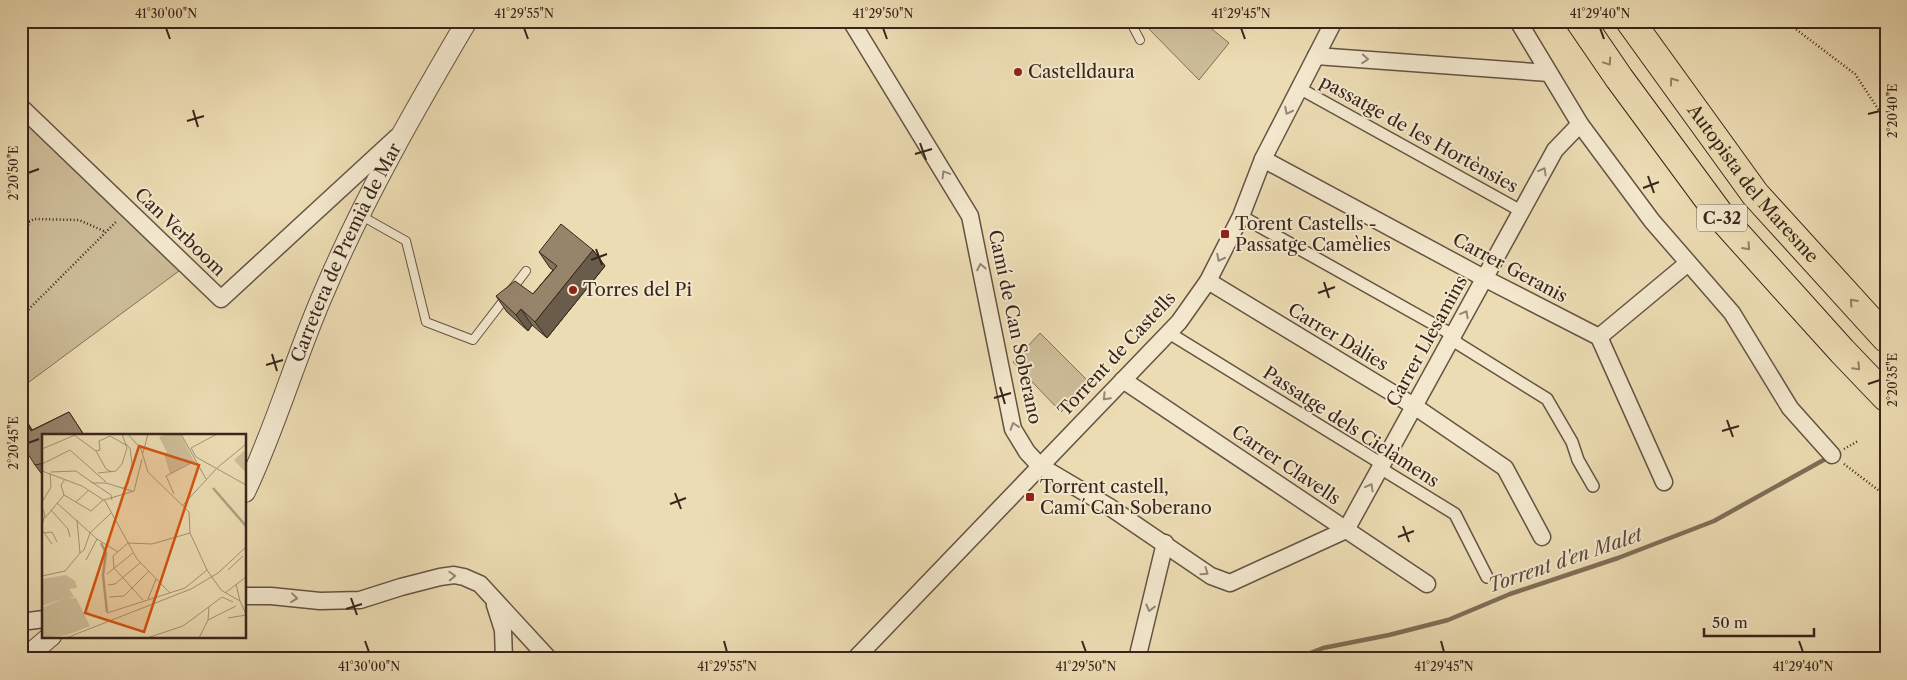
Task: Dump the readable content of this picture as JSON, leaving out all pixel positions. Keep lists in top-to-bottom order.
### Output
{
  "streets": {
    "highway": ["Autopista del Maresme", "C-32"],
    "street": [
      "passatge de les Hortènsies",
      "Can Verboom",
      "Carretera de Premià de Mar",
      "Carrer Geranis",
      "Camí de Can Soberano",
      "Carrer Dàlies",
      "Carrer Llesamins",
      "Torrent de Castells",
      "Passatge dels Ciclàmens",
      "Carrer Clavells"
    ]
  },
  "crossings": [
    ["passatge de les Hortènsies", "Carrer Llesamins"],
    ["passatge de les Hortènsies", "Torrent de Castells"],
    ["Can Verboom", "Carretera de Premià de Mar"],
    ["Carrer Geranis", "Carrer Llesamins"],
    ["Carrer Geranis", "Torrent de Castells"],
    ["Camí de Can Soberano", "Carrer Llesamins"],
    ["Camí de Can Soberano", "Torrent de Castells"],
    ["Camí de Can Soberano", "Carrer Clavells"],
    ["Carrer Dàlies", "Carrer Llesamins"],
    ["Carrer Dàlies", "Torrent de Castells"],
    ["Carrer Llesamins", "Passatge dels Ciclàmens"],
    ["Carrer Llesamins", "Carrer Clavells"],
    ["Torrent de Castells", "Passatge dels Ciclàmens"],
    ["Torrent de Castells", "Carrer Clavells"]
  ],
  "one_way": ["Carrer Llesamins"],
  "water": ["Torrent d'en Malet"],
  "places": {
    "other": ["Castelldaura", "Torres del Pi"],
    "transit": ["Torent Castells - Passatge Camèlies", "Torrent castell, Camí Can Soberano"]
  },
  "scale_bar": "50 m",
  "coordinates": [
    "41°30'00\"N",
    "41°29'55\"N",
    "41°29'50\"N",
    "41°29'45\"N",
    "41°29'40\"N",
    "2°20'40\"E",
    "2°20'50\"E",
    "2°20'35\"E",
    "2°20'45\"E"
  ]
}
